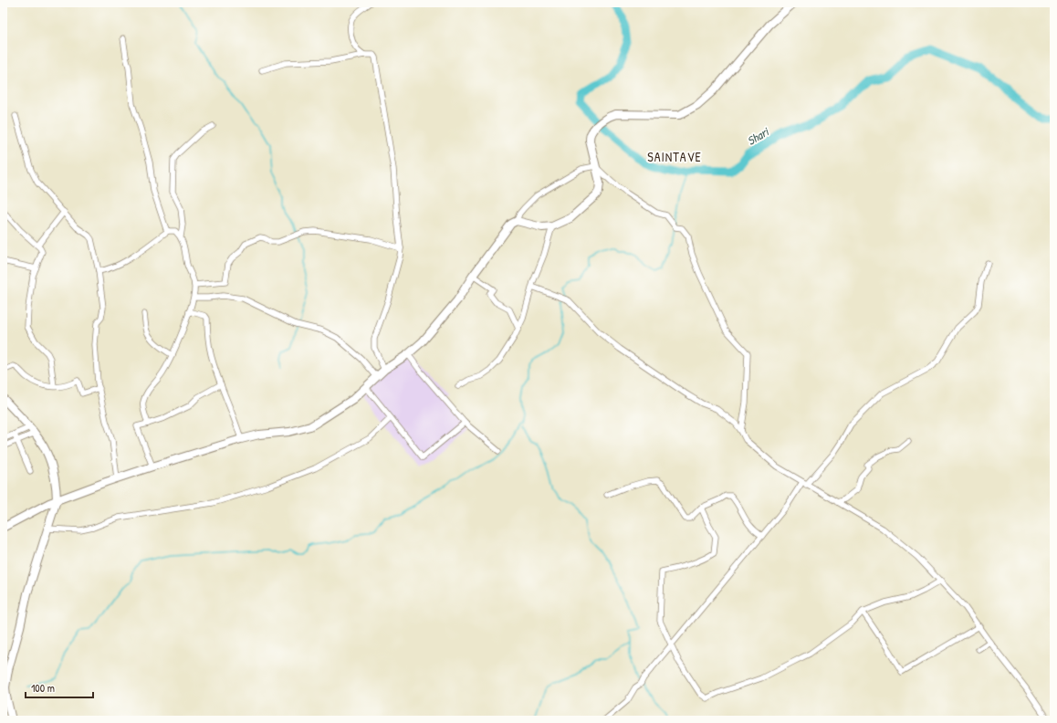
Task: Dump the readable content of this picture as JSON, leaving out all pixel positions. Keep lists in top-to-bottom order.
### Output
{
  "districts": ["SAINTAVE"],
  "water": ["Shari"],
  "scale_bar": "100 m"
}
